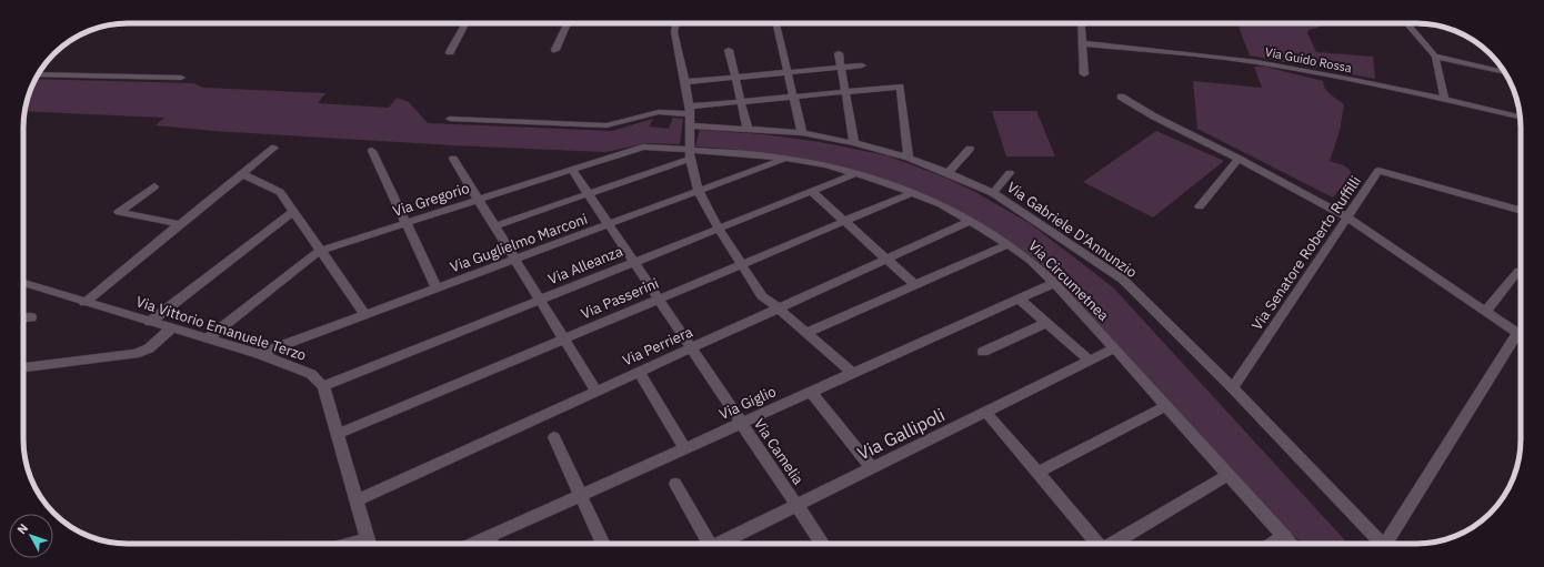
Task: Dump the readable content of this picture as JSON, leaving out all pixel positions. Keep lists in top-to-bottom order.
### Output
{
  "streets": {
    "street": [
      "Via Guido Rossa",
      "Via Gregorio",
      "Via Gabriele D'Annunzio",
      "Via Guglielmo Marconi",
      "Via Senatore Roberto Ruffilli",
      "Via Alleanza",
      "Via Circumetnea",
      "Via Passerini",
      "Via Vittorio Emanuele Terzo",
      "Via Perriera",
      "Via Giglio",
      "Via Gallipoli",
      "Via Camelia"
    ]
  },
  "crossings": [
    ["Via Gregorio", "Via Circumetnea"],
    ["Via Gregorio", "Via Vittorio Emanuele Terzo"],
    ["Via Gregorio", "Via Camelia"],
    ["Via Gabriele D'Annunzio", "Via Senatore Roberto Ruffilli"],
    ["Via Guglielmo Marconi", "Via Circumetnea"],
    ["Via Guglielmo Marconi", "Via Vittorio Emanuele Terzo"],
    ["Via Guglielmo Marconi", "Via Camelia"],
    ["Via Alleanza", "Via Circumetnea"],
    ["Via Alleanza", "Via Vittorio Emanuele Terzo"],
    ["Via Alleanza", "Via Camelia"],
    ["Via Circumetnea", "Via Passerini"],
    ["Via Circumetnea", "Via Perriera"],
    ["Via Circumetnea", "Via Giglio"],
    ["Via Circumetnea", "Via Gallipoli"],
    ["Via Passerini", "Via Camelia"],
    ["Via Perriera", "Via Camelia"],
    ["Via Giglio", "Via Camelia"],
    ["Via Gallipoli", "Via Camelia"]
  ],
  "north": "top left"
}
